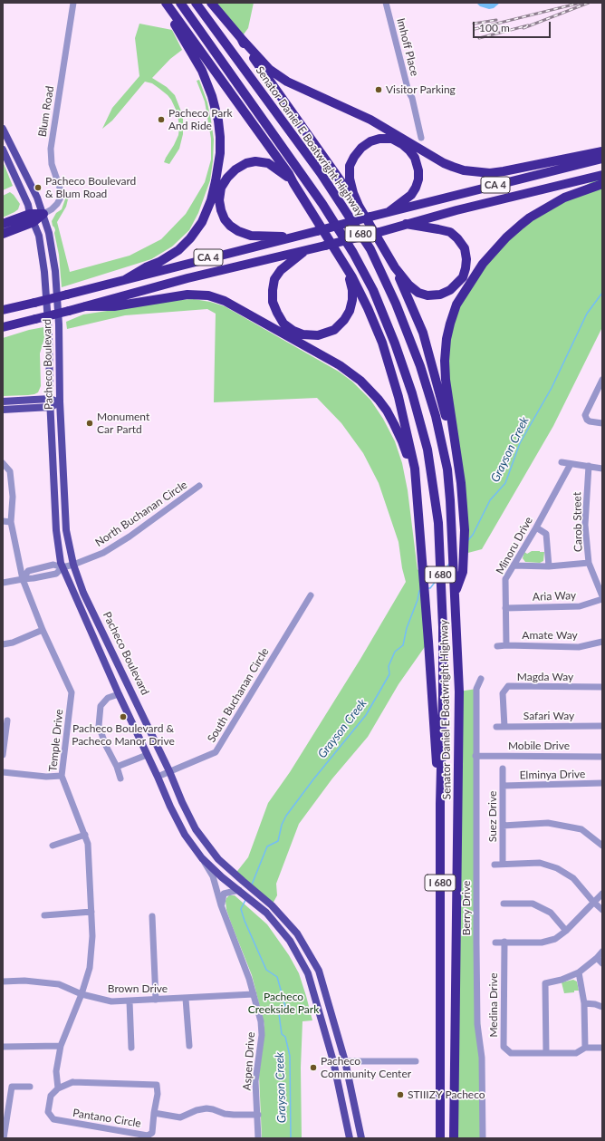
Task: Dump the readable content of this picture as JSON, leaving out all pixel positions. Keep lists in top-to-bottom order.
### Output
{
  "streets": {
    "highway": ["Senator Daniel E Boatwright Highway", "CA 4", "I 680"],
    "main road": ["Pacheco Boulevard"],
    "street": [
      "Imhoff Place",
      "Blum Road",
      "North Buchanan Circle",
      "Carob Street",
      "Minoru Drive",
      "Aria Way",
      "Amate Way",
      "Magda Way",
      "South Buchanan Circle",
      "Safari Way",
      "Temple Drive",
      "Mobile Drive",
      "Elminya Drive",
      "Suez Drive",
      "Berry Drive",
      "Brown Drive",
      "Medina Drive",
      "Aspen Drive",
      "Pantano Circle"
    ]
  },
  "crossings": [
    ["Blum Road", "Pacheco Boulevard"],
    ["Pacheco Boulevard", "North Buchanan Circle"],
    ["Pacheco Boulevard", "South Buchanan Circle"],
    ["Pacheco Boulevard", "Aspen Drive"],
    ["North Buchanan Circle", "Temple Drive"],
    ["Minoru Drive", "Aria Way"],
    ["Minoru Drive", "Amate Way"],
    ["Magda Way", "Safari Way"],
    ["Temple Drive", "Brown Drive"],
    ["Temple Drive", "Pantano Circle"],
    ["Mobile Drive", "Berry Drive"],
    ["Elminya Drive", "Suez Drive"],
    ["Brown Drive", "Aspen Drive"]
  ],
  "water": ["Grayson Creek"],
  "parks": ["Pacheco Creekside Park"],
  "places": [
    "Visitor Parking",
    "Pacheco Park And Ride",
    "Pacheco Boulevard & Blum Road",
    "Monument Car Partd",
    "Pacheco Boulevard & Pacheco Manor Drive",
    "Pacheco Community Center",
    "STIIIZY Pacheco"
  ],
  "scale_bar": "100 m"
}
